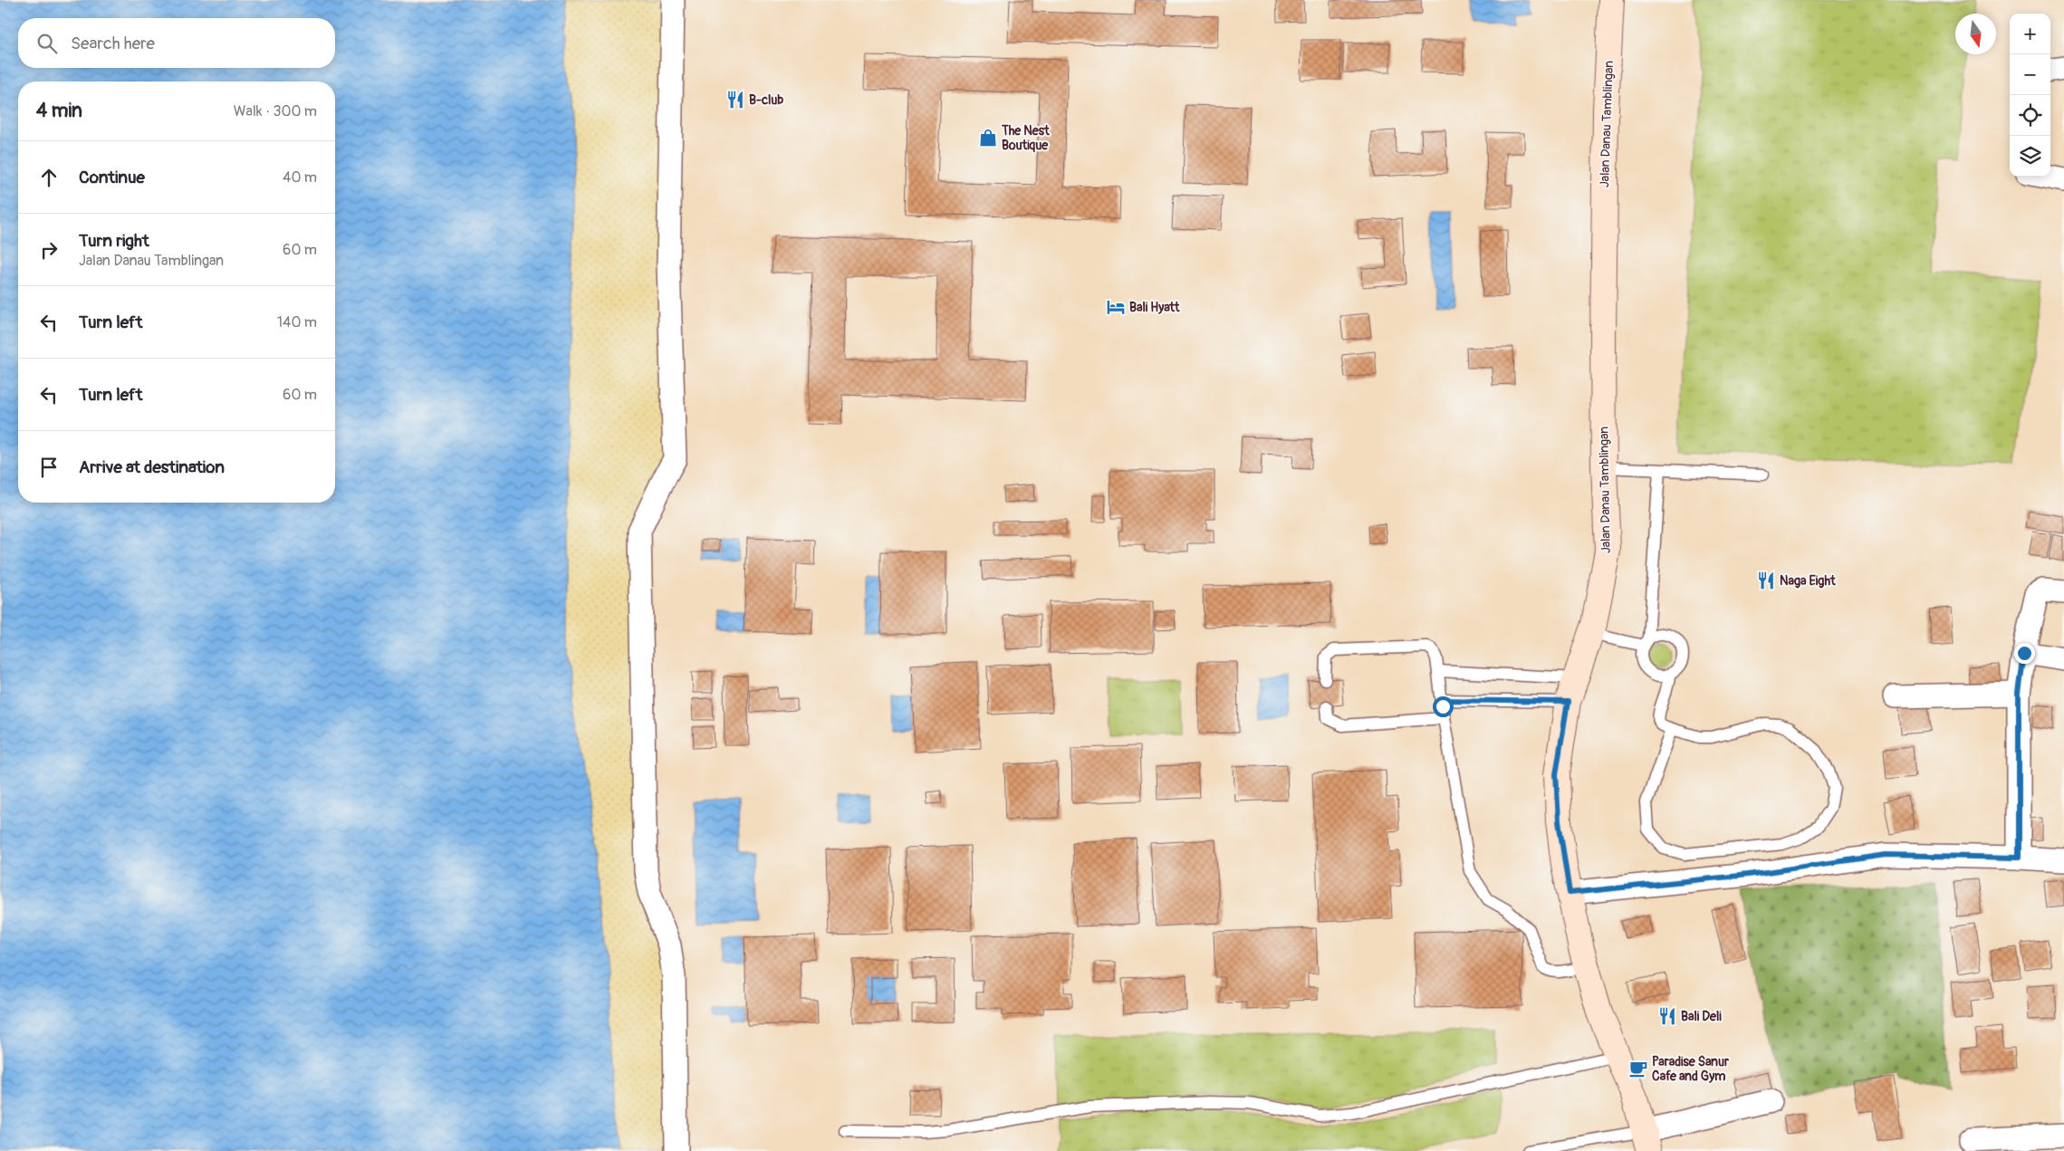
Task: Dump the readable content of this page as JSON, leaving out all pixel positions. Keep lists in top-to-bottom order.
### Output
{
  "streets": {
    "street": ["Jalan Danau Tamblingan"]
  },
  "places": {
    "restaurant": ["B-club", "Naga Eight", "Bali Deli"],
    "shop": ["The Nest Boutique"],
    "hotel": ["Bali Hyatt"],
    "cafe": ["Paradise Sanur Cafe and Gym"]
  },
  "north": "bottom",
  "page": {
    "map_buttons": ["+", "−"],
    "search": "Search here",
    "heading": ["4 min", "Walk · 300 m"],
    "list": [
      ["Continue", "40 m"],
      ["Turn right", "Jalan Danau Tamblingan", "60 m"],
      ["Turn left", "140 m"],
      ["Turn left", "60 m"],
      "Arrive at destination"
    ]
  }
}
